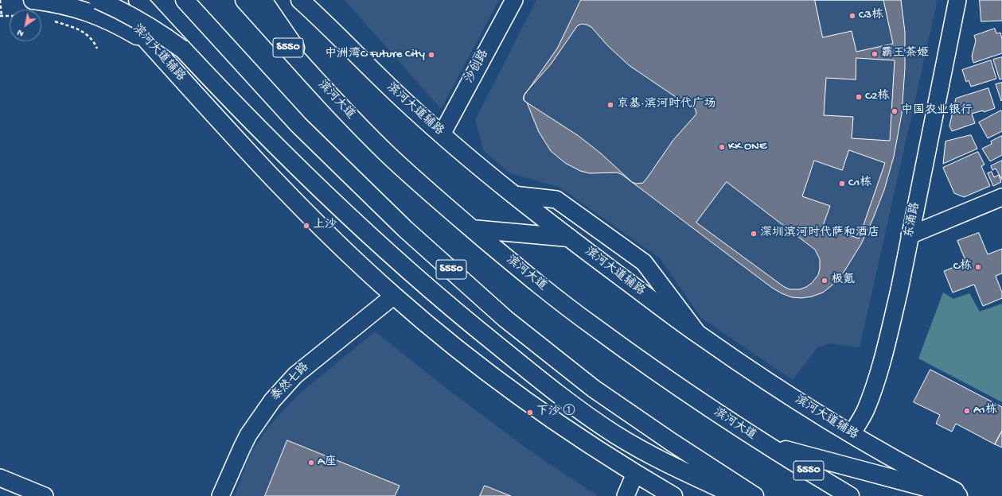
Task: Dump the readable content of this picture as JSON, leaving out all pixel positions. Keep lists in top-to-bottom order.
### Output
{
  "streets": {
    "main road": ["S550", "滨河大道辅路", "滨河大道"],
    "street": ["沙创路", "东涌路", "泰然七路"]
  },
  "crossings": [
    ["滨河大道辅路", "沙创路"],
    ["滨河大道辅路", "东涌路"],
    ["滨河大道辅路", "泰然七路"]
  ],
  "places": [
    "C3栋",
    "霸王茶姬",
    "中洲湾C Future City",
    "C2栋",
    "京基·滨河时代广场",
    "中国农业银行",
    "KK ONE",
    "C1栋",
    "上沙",
    "深圳滨河时代萨和酒店",
    "C栋",
    "极氪",
    "A1栋",
    "下沙 ①",
    "A座"
  ],
  "north": "bottom left"
}
